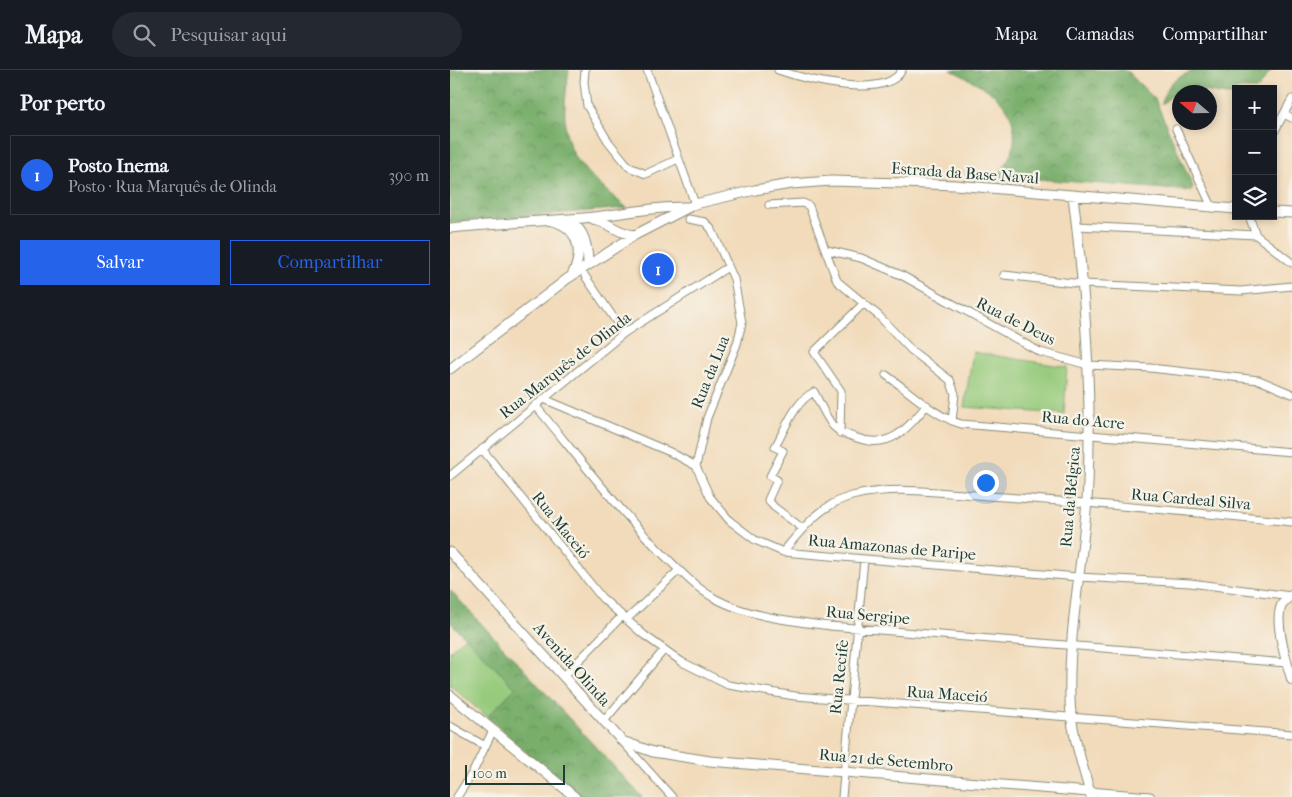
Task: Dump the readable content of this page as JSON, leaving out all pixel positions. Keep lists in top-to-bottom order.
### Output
{
  "streets": {
    "main road": [
      "Estrada da Base Naval",
      "Rua da Bélgica",
      "Avenida Olinda",
      "Rua 21 de Setembro"
    ],
    "street": [
      "Rua de Deus",
      "Rua Marquês de Olinda",
      "Rua da Lua",
      "Rua do Acre",
      "Rua Cardeal Silva",
      "Rua Maceió",
      "Rua Amazonas de Paripe",
      "Rua Sergipe",
      "Rua Recife"
    ]
  },
  "crossings": [
    ["Estrada da Base Naval", "Rua da Bélgica"],
    ["Rua de Deus", "Rua da Bélgica"],
    ["Rua Marquês de Olinda", "Rua da Lua"],
    ["Rua Marquês de Olinda", "Rua Maceió"],
    ["Rua Marquês de Olinda", "Rua Sergipe"],
    ["Rua da Lua", "Rua Amazonas de Paripe"],
    ["Rua do Acre", "Rua da Bélgica"],
    ["Rua da Bélgica", "Rua Cardeal Silva"],
    ["Rua da Bélgica", "Rua Maceió"],
    ["Rua da Bélgica", "Rua Amazonas de Paripe"],
    ["Rua da Bélgica", "Rua Sergipe"],
    ["Rua da Bélgica", "Rua 21 de Setembro"],
    ["Rua Cardeal Silva", "Rua Amazonas de Paripe"],
    ["Rua Maceió", "Rua Recife"],
    ["Rua Amazonas de Paripe", "Rua Recife"],
    ["Rua Sergipe", "Rua Recife"],
    ["Avenida Olinda", "Rua 21 de Setembro"],
    ["Rua Recife", "Rua 21 de Setembro"]
  ],
  "scale_bar": "100 m",
  "north": "left",
  "page": {
    "header": "Mapa",
    "search": "Pesquisar aqui",
    "nav": ["Mapa", "Camadas", "Compartilhar"],
    "heading": "Por perto",
    "map_buttons": ["+", "−"],
    "list": [
      {
        "mark": "1",
        "name": "Posto Inema",
        "note": "Posto · Rua Marquês de Olinda",
        "value": "390 m"
      }
    ],
    "buttons": ["Salvar", "Compartilhar"],
    "pins": "1",
    "scale": "100 m"
  }
}
